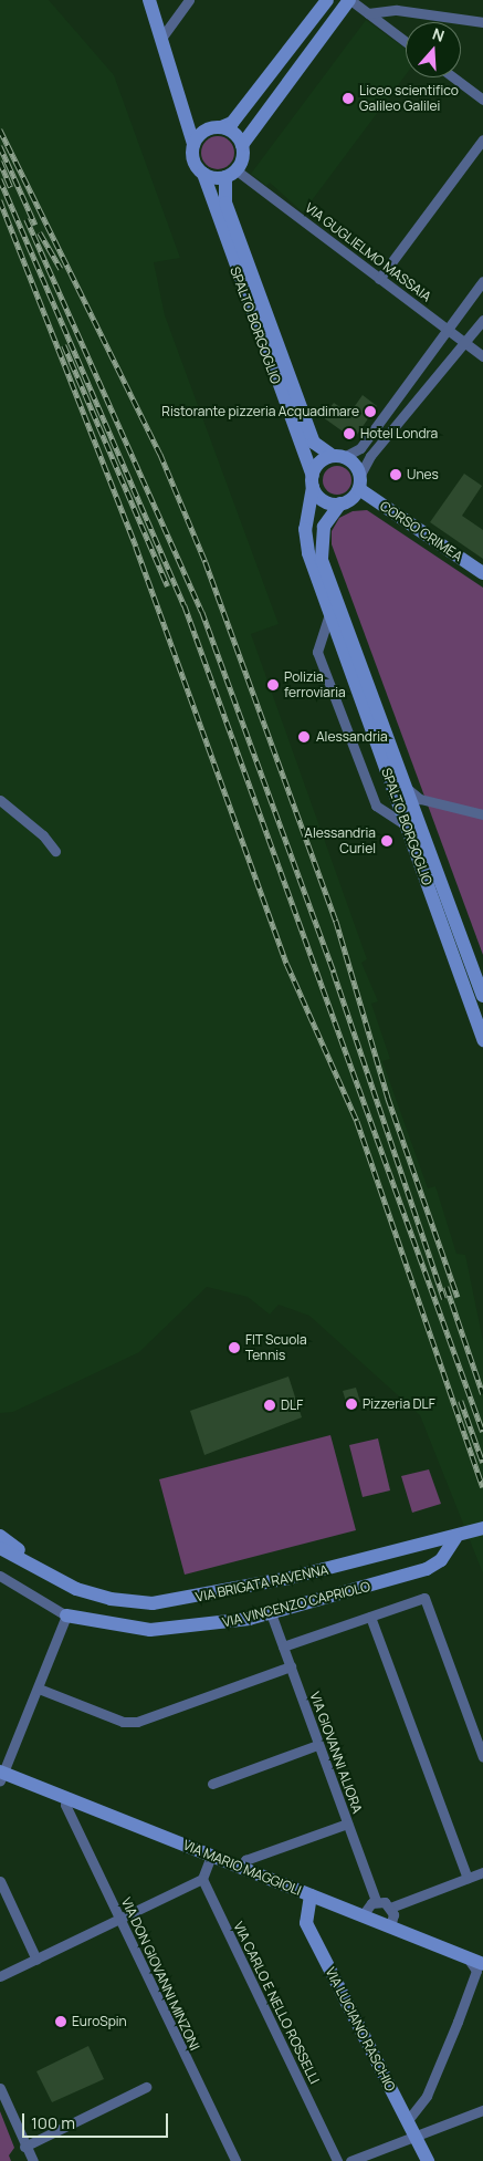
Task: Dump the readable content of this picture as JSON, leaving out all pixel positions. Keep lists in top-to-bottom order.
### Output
{
  "streets": {
    "main road": [
      "SPALTO BORGOGLIO",
      "CORSO CRIMEA",
      "VIA BRIGATA RAVENNA",
      "VIA VINCENZO CAPRIOLO",
      "VIA MARIO MAGGIOLI",
      "VIA LUCIANO RASCHIO"
    ],
    "street": [
      "VIA GUGLIELMO MASSAIA",
      "VIA GIOVANNI ALIORA",
      "VIA DON GIOVANNI MINZONI",
      "VIA CARLO E NELLO ROSSELLI"
    ]
  },
  "crossings": [
    ["VIA GUGLIELMO MASSAIA", "SPALTO BORGOGLIO"],
    ["SPALTO BORGOGLIO", "CORSO CRIMEA"],
    ["VIA BRIGATA RAVENNA", "VIA VINCENZO CAPRIOLO"],
    ["VIA VINCENZO CAPRIOLO", "VIA GIOVANNI ALIORA"],
    ["VIA MARIO MAGGIOLI", "VIA DON GIOVANNI MINZONI"],
    ["VIA MARIO MAGGIOLI", "VIA LUCIANO RASCHIO"]
  ],
  "places": [
    "Liceo scientifico Galileo Galilei",
    "Ristorante pizzeria Acquadimare",
    "Hotel Londra",
    "Unes",
    "Polizia ferroviaria",
    "Alessandria",
    "Alessandria Curiel",
    "FIT Scuola Tennis",
    "Pizzeria DLF",
    "DLF",
    "EuroSpin"
  ],
  "scale_bar": "100 m",
  "north": "top"
}
